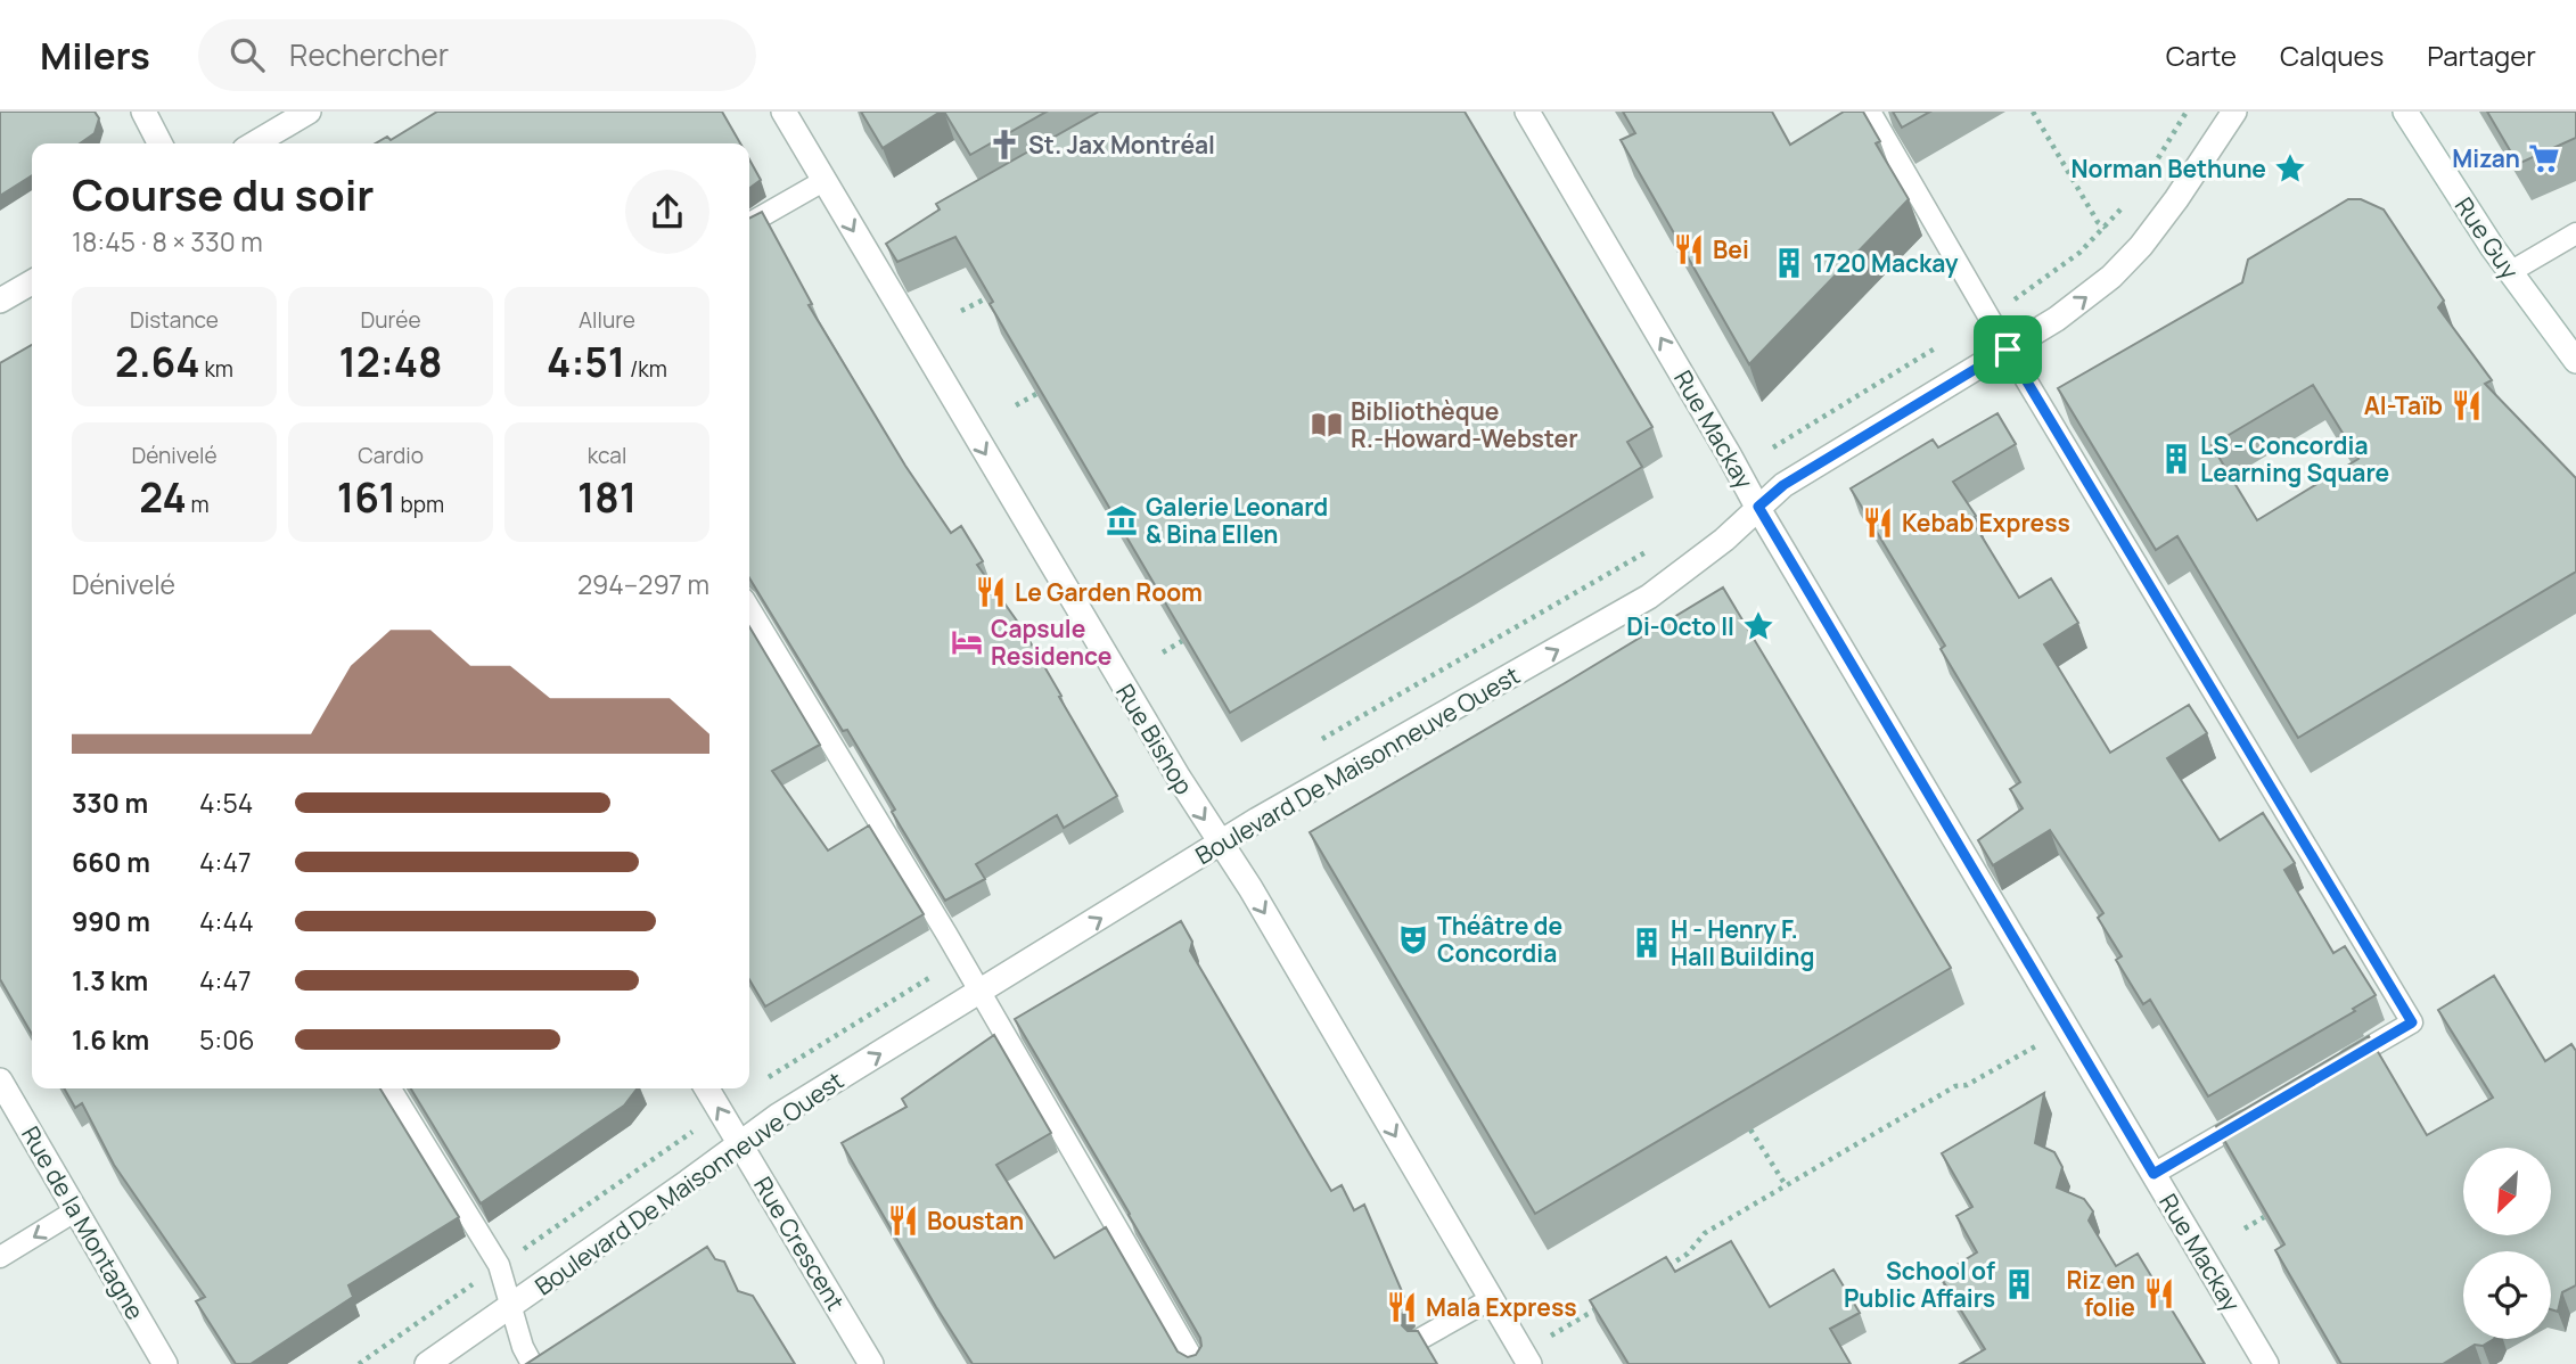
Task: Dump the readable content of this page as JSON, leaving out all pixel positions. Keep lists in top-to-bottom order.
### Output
{
  "streets": {
    "street": [
      "Rue Guy",
      "Rue Mackay",
      "Rue Bishop",
      "Boulevard De Maisonneuve Ouest",
      "Rue de la Montagne",
      "Rue Crescent"
    ]
  },
  "crossings": [
    ["Rue Mackay", "Boulevard De Maisonneuve Ouest"],
    ["Rue Bishop", "Boulevard De Maisonneuve Ouest"],
    ["Boulevard De Maisonneuve Ouest", "Rue Crescent"]
  ],
  "one_way": ["Rue Bishop", "Boulevard De Maisonneuve Ouest"],
  "places": {
    "church": ["St. Jax Montréal"],
    "supermarket": ["Mizan"],
    "place": ["Norman Bethune", "Di-Octo II"],
    "restaurant": [
      "Bei",
      "Al-Taïb",
      "Kebab Express",
      "Le Garden Room",
      "Boustan",
      "Riz en folie",
      "Mala Express"
    ],
    "building": [
      "1720 Mackay",
      "LS - Concordia Learning Square",
      "H - Henry F. Hall Building",
      "School of Public Affairs"
    ],
    "library": ["Bibliothèque R.-Howard-Webster"],
    "museum": ["Galerie Leonard & Bina Ellen"],
    "hotel": ["Capsule Residence"],
    "theatre": ["Théâtre de Concordia"]
  },
  "north": "bottom left",
  "page": {
    "header": "Milers",
    "search": "Rechercher",
    "nav": ["Carte", "Calques", "Partager"],
    "heading": ["Course du soir", "18:45 · 8 × 330 m"],
    "stats": [
      ["Distance", "2.64 km"],
      ["Durée", "12:48"],
      ["Allure", "4:51 /km"],
      ["Dénivelé", "24 m"],
      ["Cardio", "161 bpm"],
      ["kcal", "181"]
    ],
    "chart": ["Dénivelé", "294–297 m"],
    "list": [
      {
        "name": "330 m",
        "note": "4:54"
      },
      {
        "name": "660 m",
        "note": "4:47"
      },
      {
        "name": "990 m",
        "note": "4:44"
      },
      {
        "name": "1.3 km",
        "note": "4:47"
      },
      {
        "name": "1.6 km",
        "note": "5:06"
      }
    ]
  }
}
